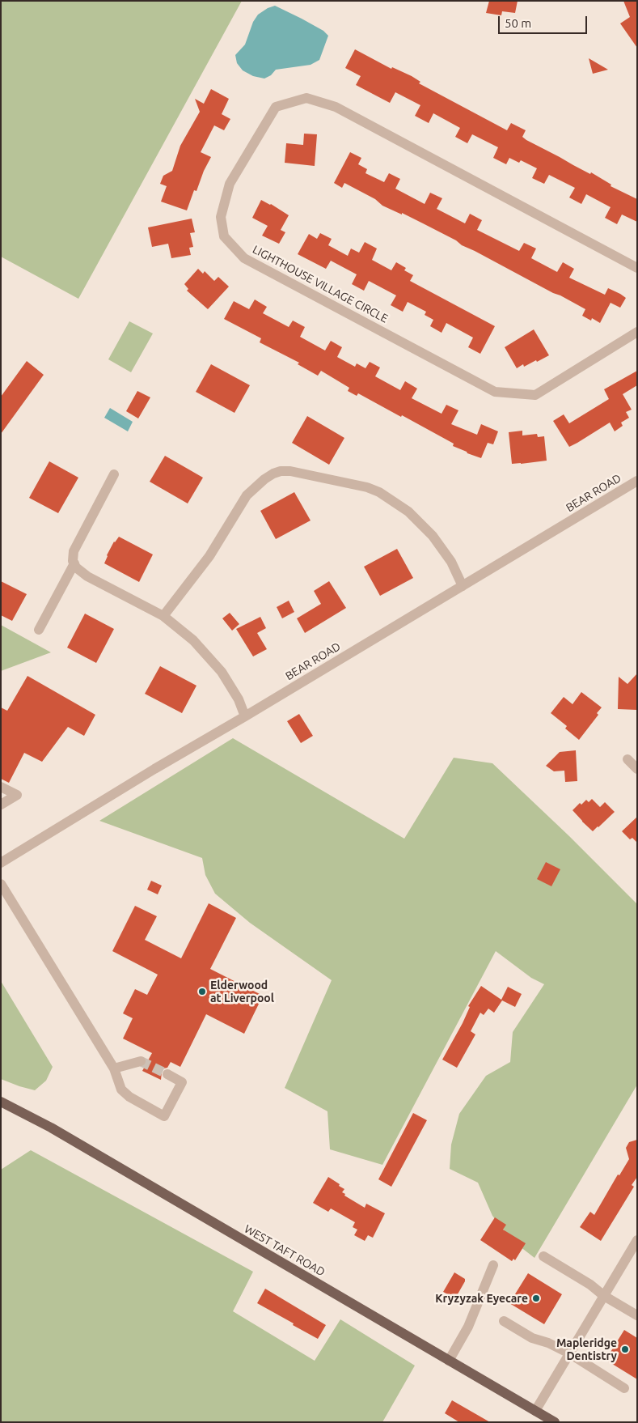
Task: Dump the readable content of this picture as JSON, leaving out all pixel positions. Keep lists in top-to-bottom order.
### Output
{
  "streets": {
    "main road": ["WEST TAFT ROAD"],
    "street": ["LIGHTHOUSE VILLAGE CIRCLE", "BEAR ROAD"]
  },
  "places": ["Elderwood at Liverpool", "Kryzyzak Eyecare", "Mapleridge Dentistry"],
  "scale_bar": "50 m"
}
